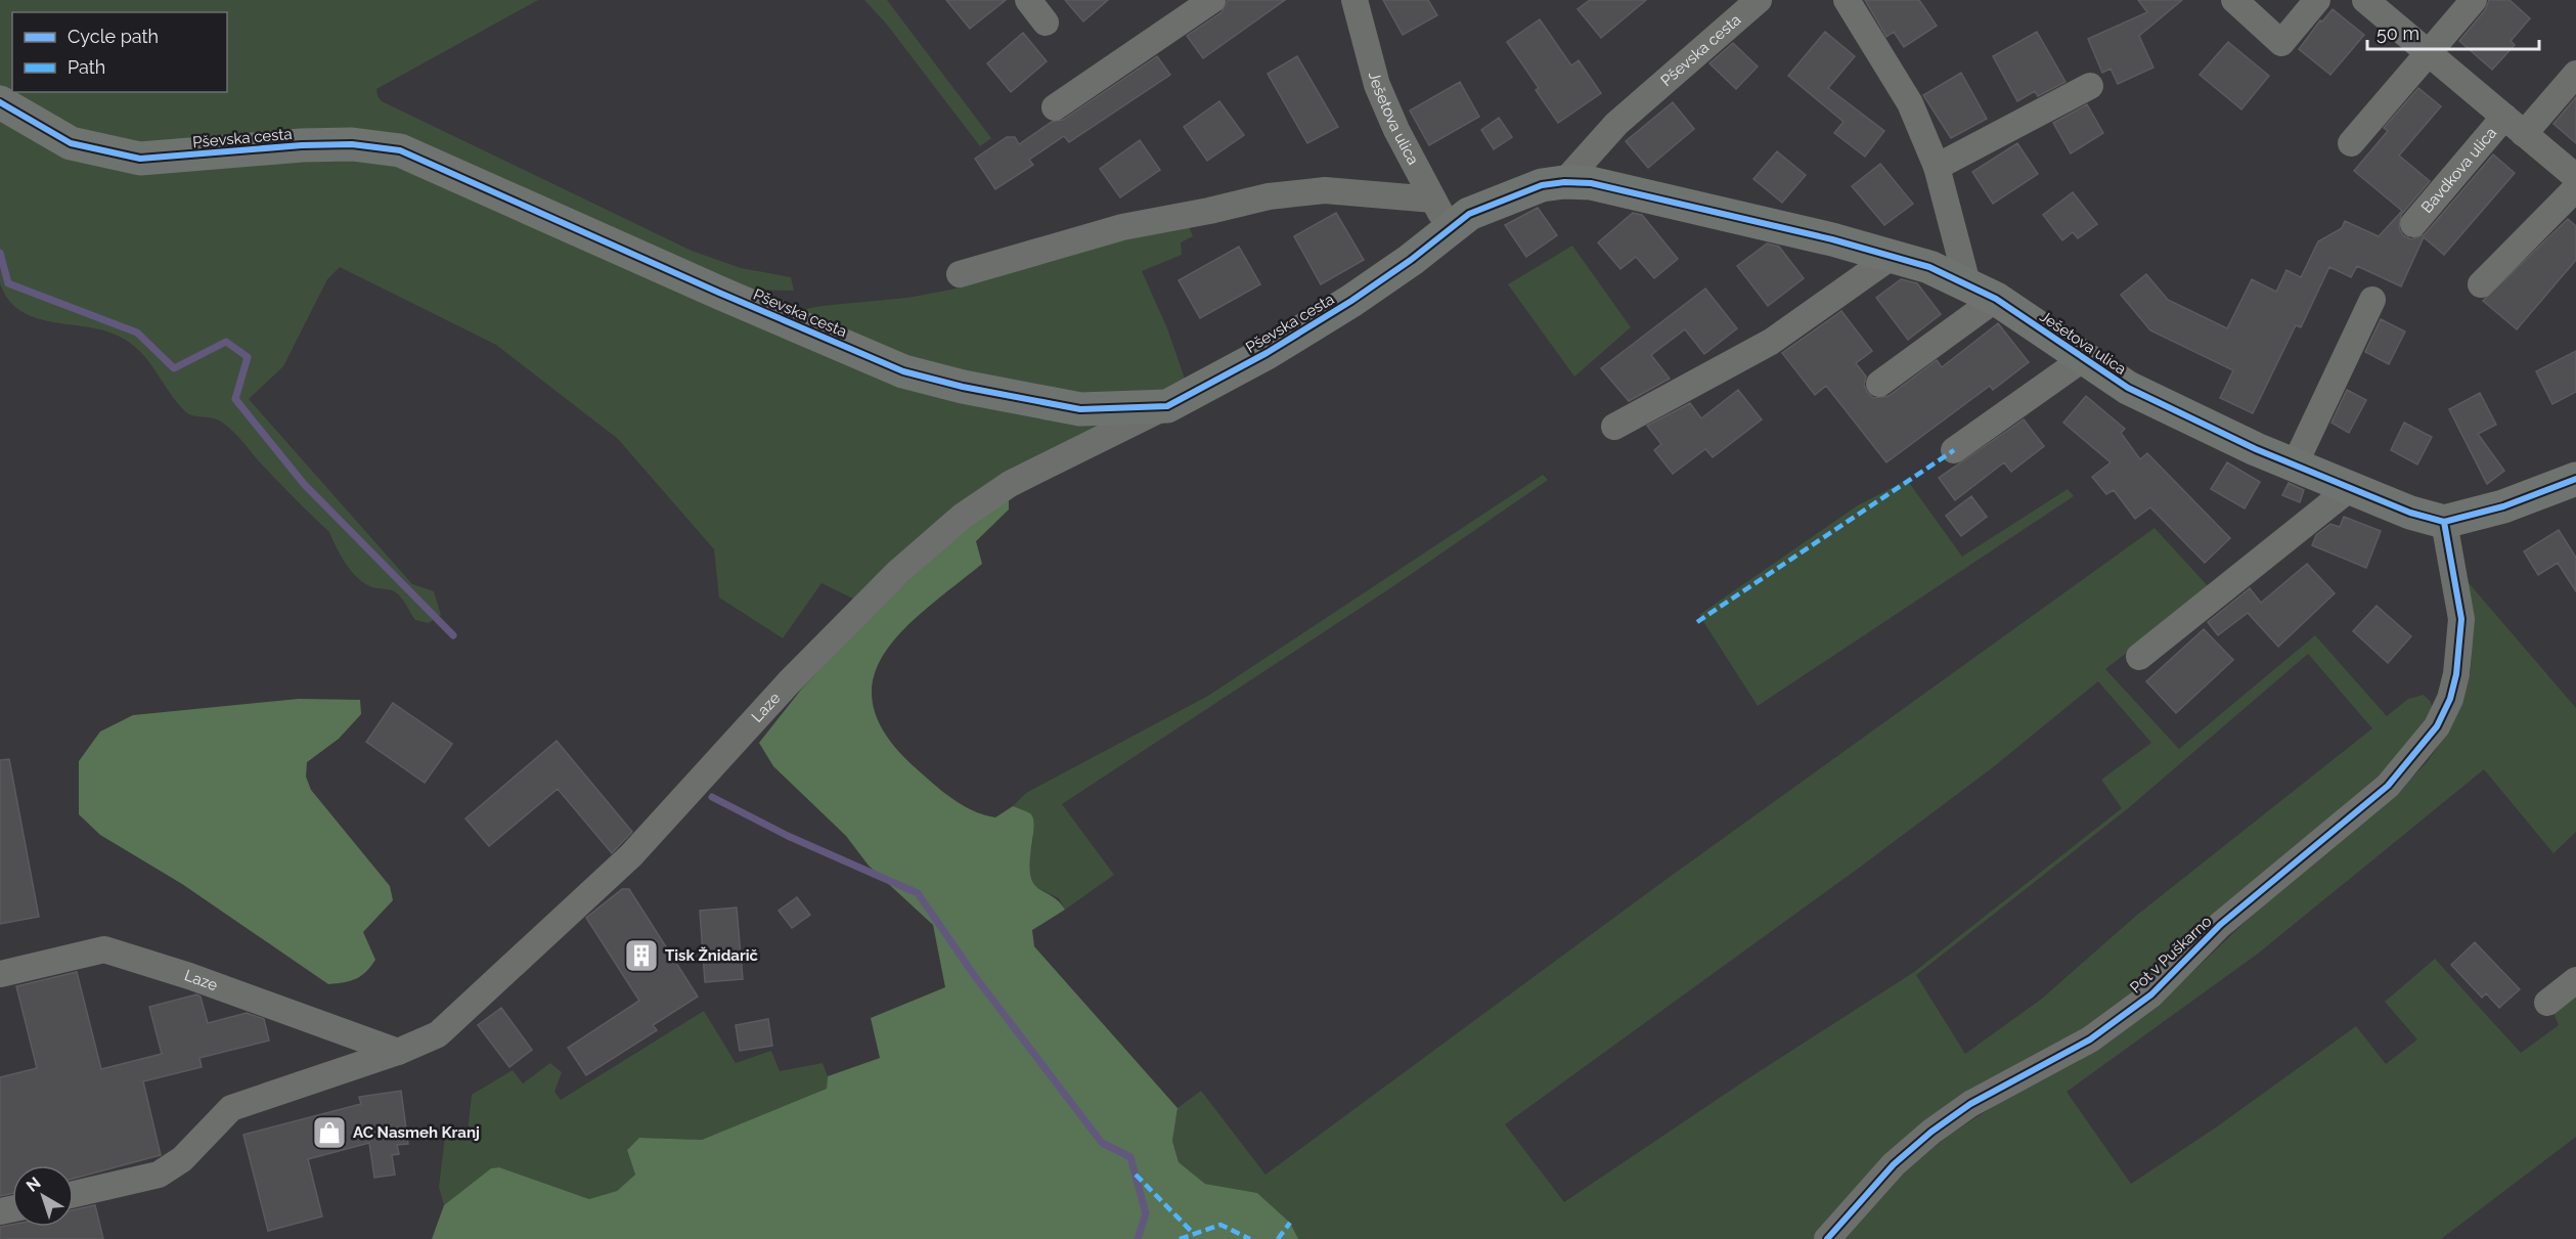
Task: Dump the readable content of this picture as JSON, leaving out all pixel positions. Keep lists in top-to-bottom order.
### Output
{
  "streets": {
    "street": [
      "Pševska cesta",
      "Ješetova ulica",
      "Bavdkova ulica",
      "Laze",
      "Pot v Puškarno"
    ]
  },
  "crossings": [
    ["Pševska cesta", "Ješetova ulica"],
    ["Pševska cesta", "Laze"],
    ["Ješetova ulica", "Pot v Puškarno"]
  ],
  "places": {
    "building": ["Tisk Žnidarič"],
    "shop": ["AC Nasmeh Kranj"]
  },
  "legend": ["Cycle path", "Path"],
  "scale_bar": "50 m",
  "north": "top left"
}
